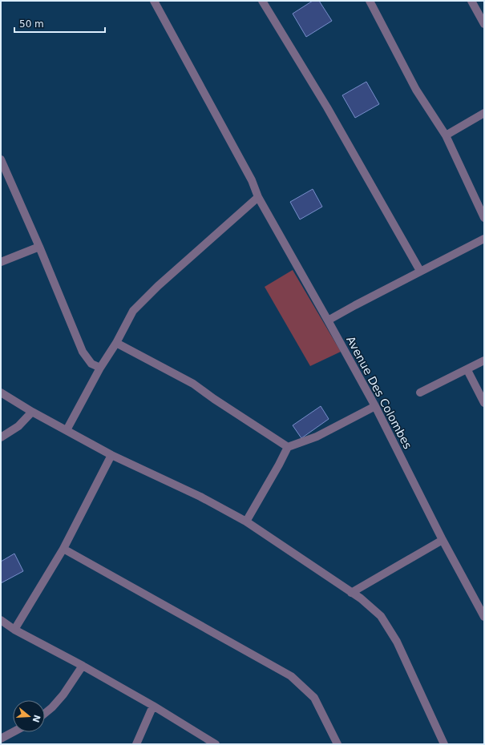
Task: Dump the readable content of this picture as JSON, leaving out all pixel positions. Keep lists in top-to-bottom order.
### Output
{
  "streets": {
    "street": ["Avenue Des Colombes"]
  },
  "scale_bar": "50 m",
  "north": "right"
}
